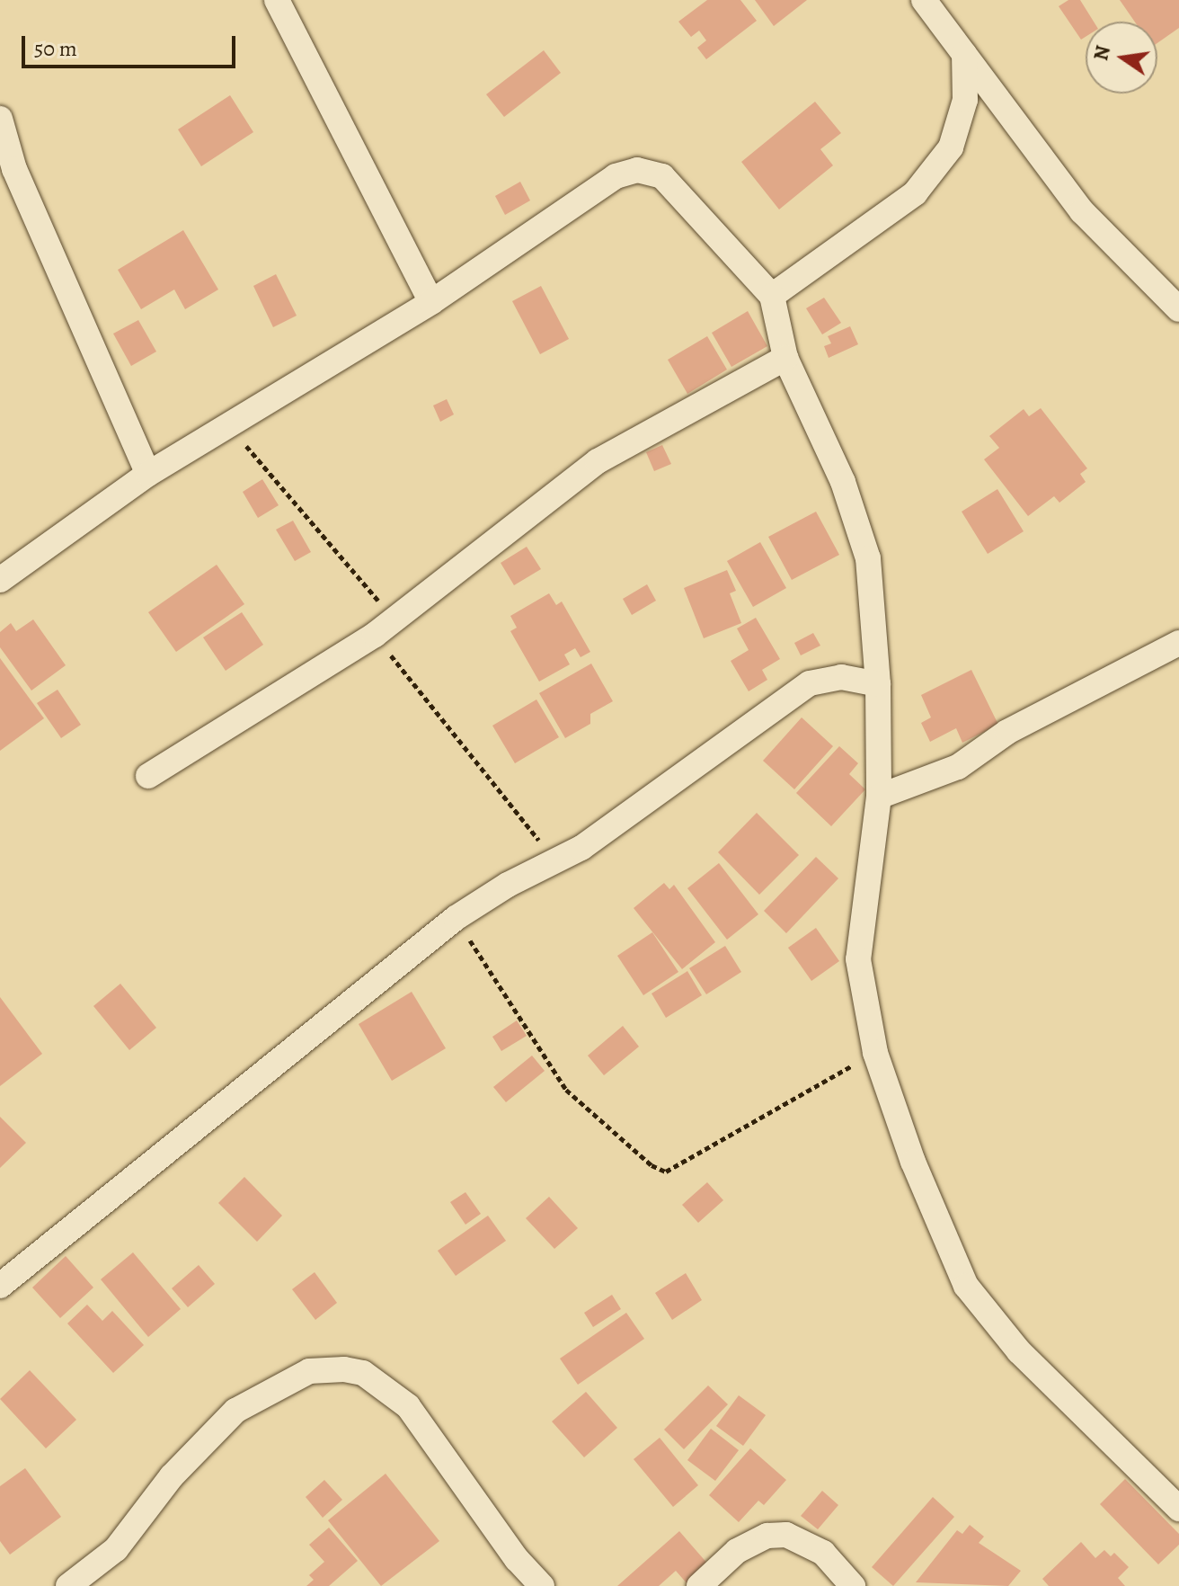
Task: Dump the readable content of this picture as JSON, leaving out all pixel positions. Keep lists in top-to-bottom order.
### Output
{
  "scale_bar": "50 m",
  "north": "left"
}
